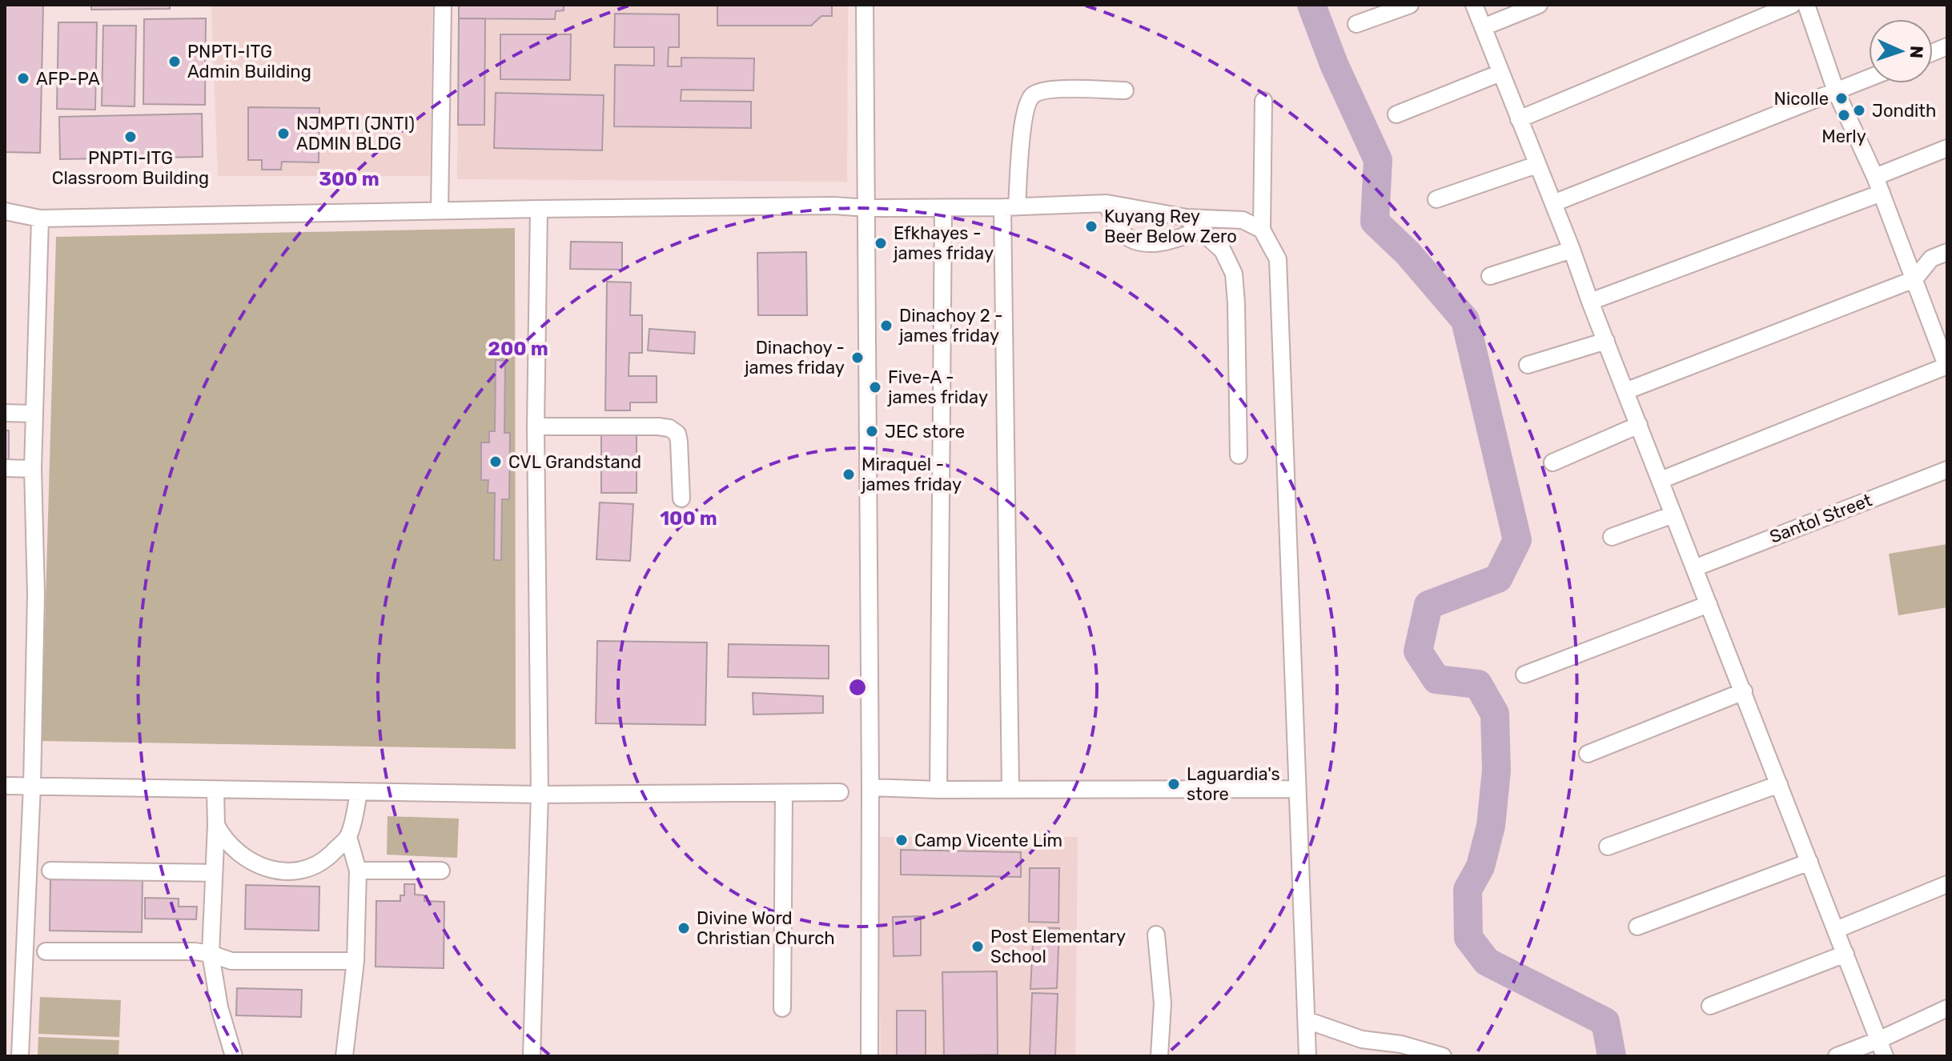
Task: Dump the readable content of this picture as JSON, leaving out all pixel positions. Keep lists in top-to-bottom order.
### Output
{
  "streets": {
    "street": ["Santol Street"]
  },
  "places": [
    "PNPTI-ITG Admin Building",
    "AFP-PA",
    "Nicolle",
    "Jondith",
    "Merly",
    "NJMPTI (JNTI) ADMIN BLDG",
    "PNPTI-ITG Classroom Building",
    "Kuyang Rey Beer Below Zero",
    "Efkhayes - james friday",
    "Dinachoy 2 - james friday",
    "Dinachoy - james friday",
    "Five-A - james friday",
    "JEC store",
    "CVL Grandstand",
    "Miraquel - james friday",
    "Laguardia's store",
    "Camp Vicente Lim",
    "Divine Word Christian Church",
    "Post Elementary School"
  ],
  "north": "right",
  "rings": ["300 m", "200 m", "100 m"]
}
